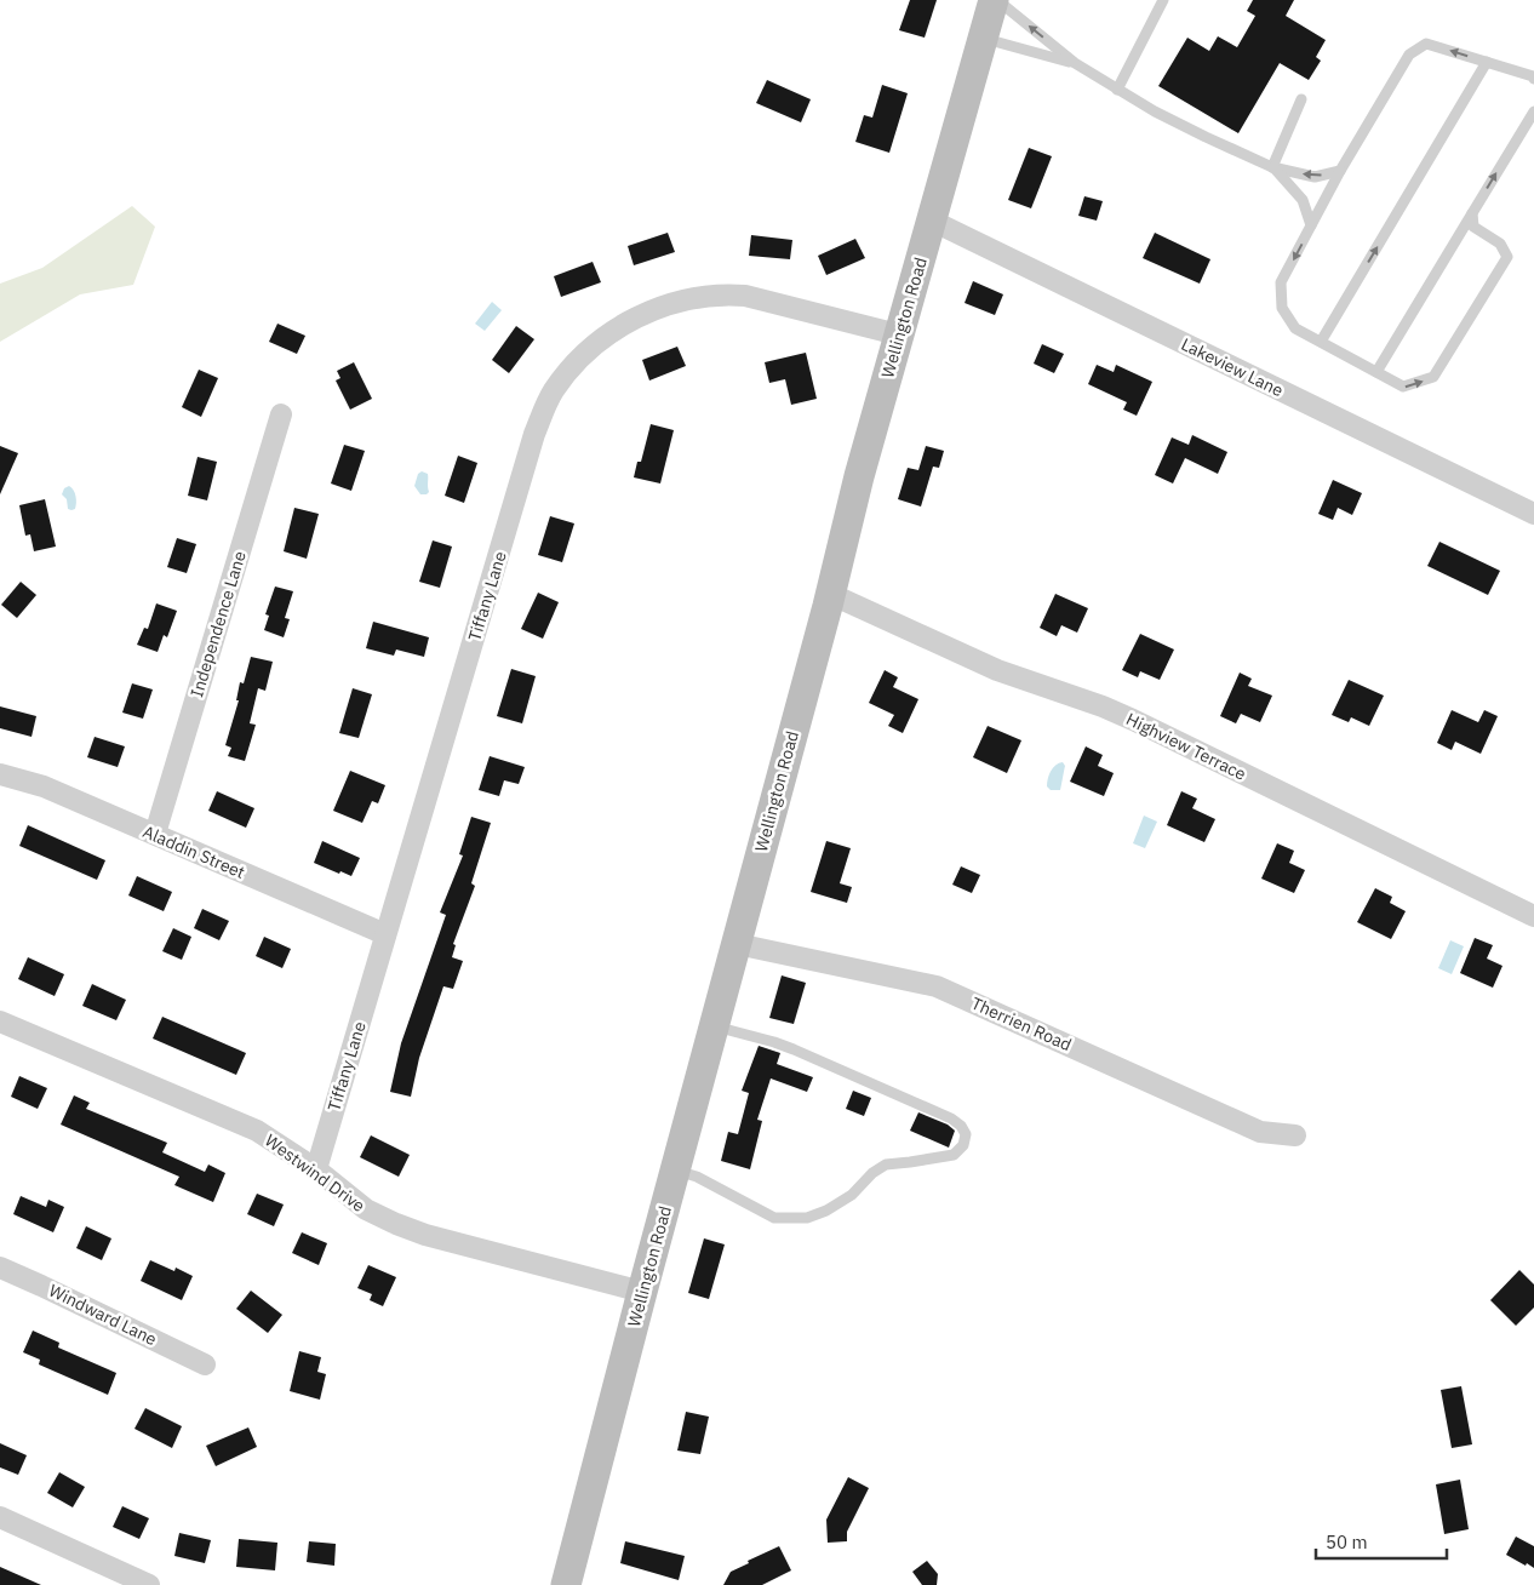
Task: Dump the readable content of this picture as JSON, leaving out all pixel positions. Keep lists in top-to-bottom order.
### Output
{
  "streets": {
    "main road": ["Wellington Road"],
    "street": [
      "Lakeview Lane",
      "Tiffany Lane",
      "Independence Lane",
      "Highview Terrace",
      "Aladdin Street",
      "Therrien Road",
      "Westwind Drive",
      "Windward Lane"
    ]
  },
  "crossings": [
    ["Wellington Road", "Lakeview Lane"],
    ["Wellington Road", "Tiffany Lane"],
    ["Wellington Road", "Highview Terrace"],
    ["Wellington Road", "Therrien Road"],
    ["Wellington Road", "Westwind Drive"],
    ["Tiffany Lane", "Aladdin Street"],
    ["Tiffany Lane", "Westwind Drive"],
    ["Independence Lane", "Aladdin Street"]
  ],
  "scale_bar": "50 m"
}
